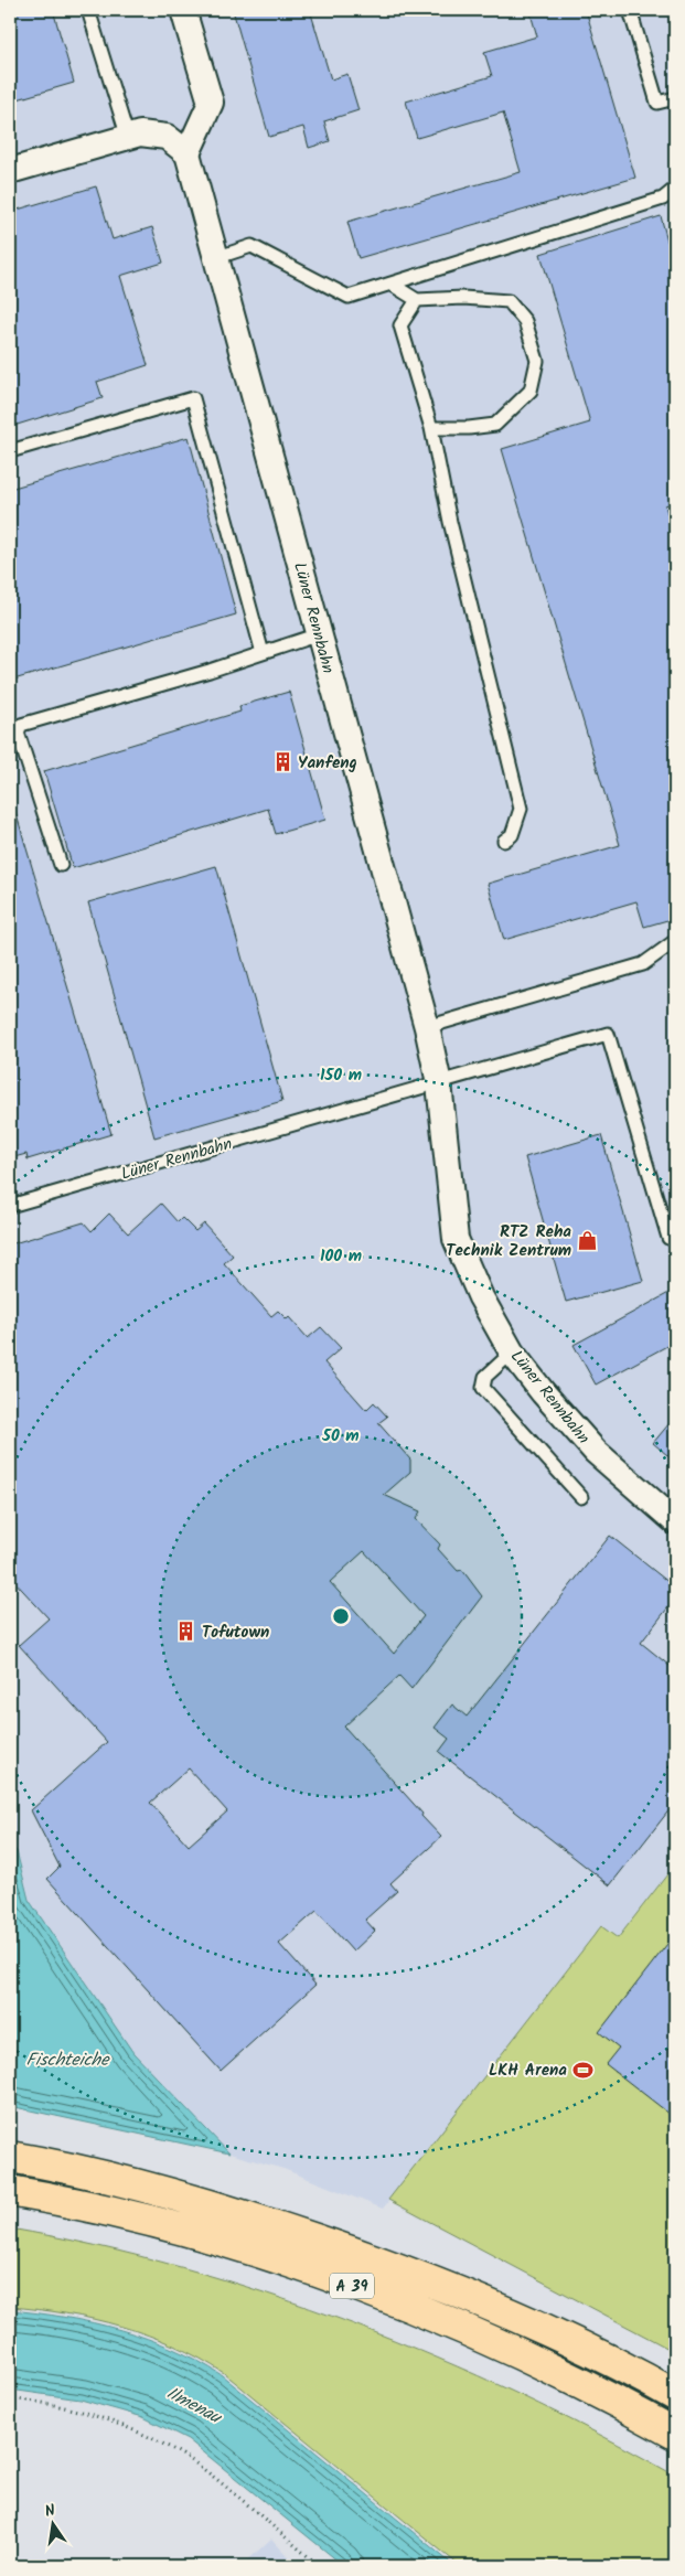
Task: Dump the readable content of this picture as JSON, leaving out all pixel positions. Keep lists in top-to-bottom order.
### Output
{
  "streets": {
    "highway": ["A 39"],
    "street": ["Lüner Rennbahn"]
  },
  "water": ["Fischteiche", "Ilmenau"],
  "places": {
    "building": ["Yanfeng", "Tofutown"],
    "shop": ["RTZ Reha Technik Zentrum"],
    "sports": ["LKH Arena"]
  },
  "north": "top",
  "rings": ["150 m", "100 m", "50 m"]
}
